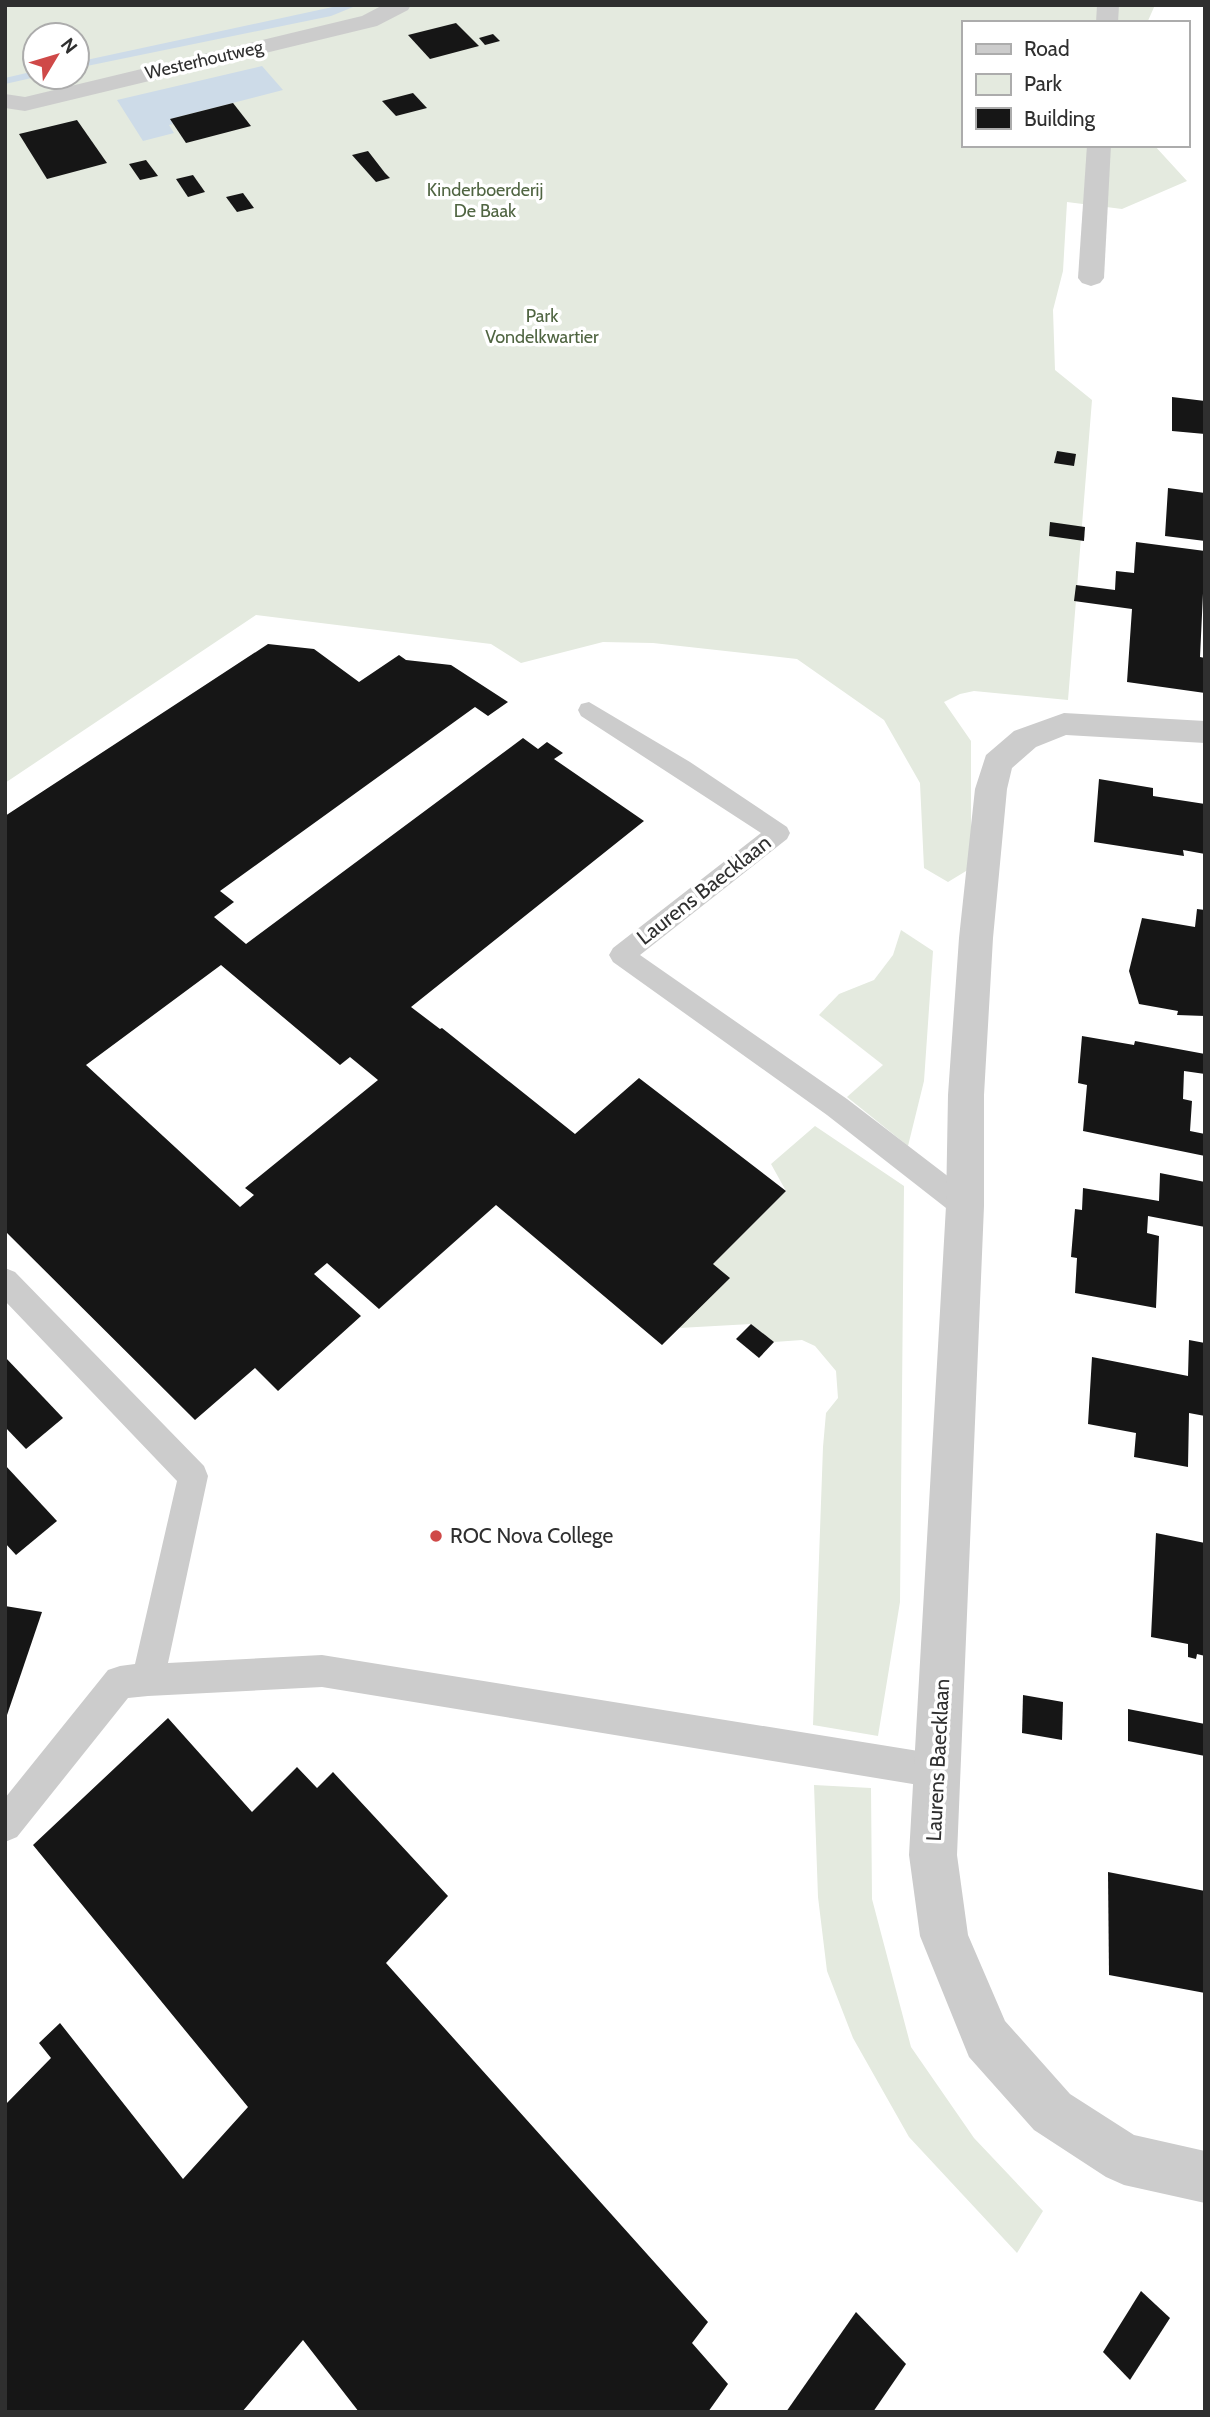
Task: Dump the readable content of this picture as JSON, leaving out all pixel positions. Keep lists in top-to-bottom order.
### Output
{
  "streets": {
    "street": ["Westerhoutweg", "Laurens Baecklaan"]
  },
  "parks": ["Kinderboerderij De Baak", "Park Vondelkwartier"],
  "places": ["ROC Nova College"],
  "legend": ["Road", "Park", "Building"],
  "north": "top right"
}
